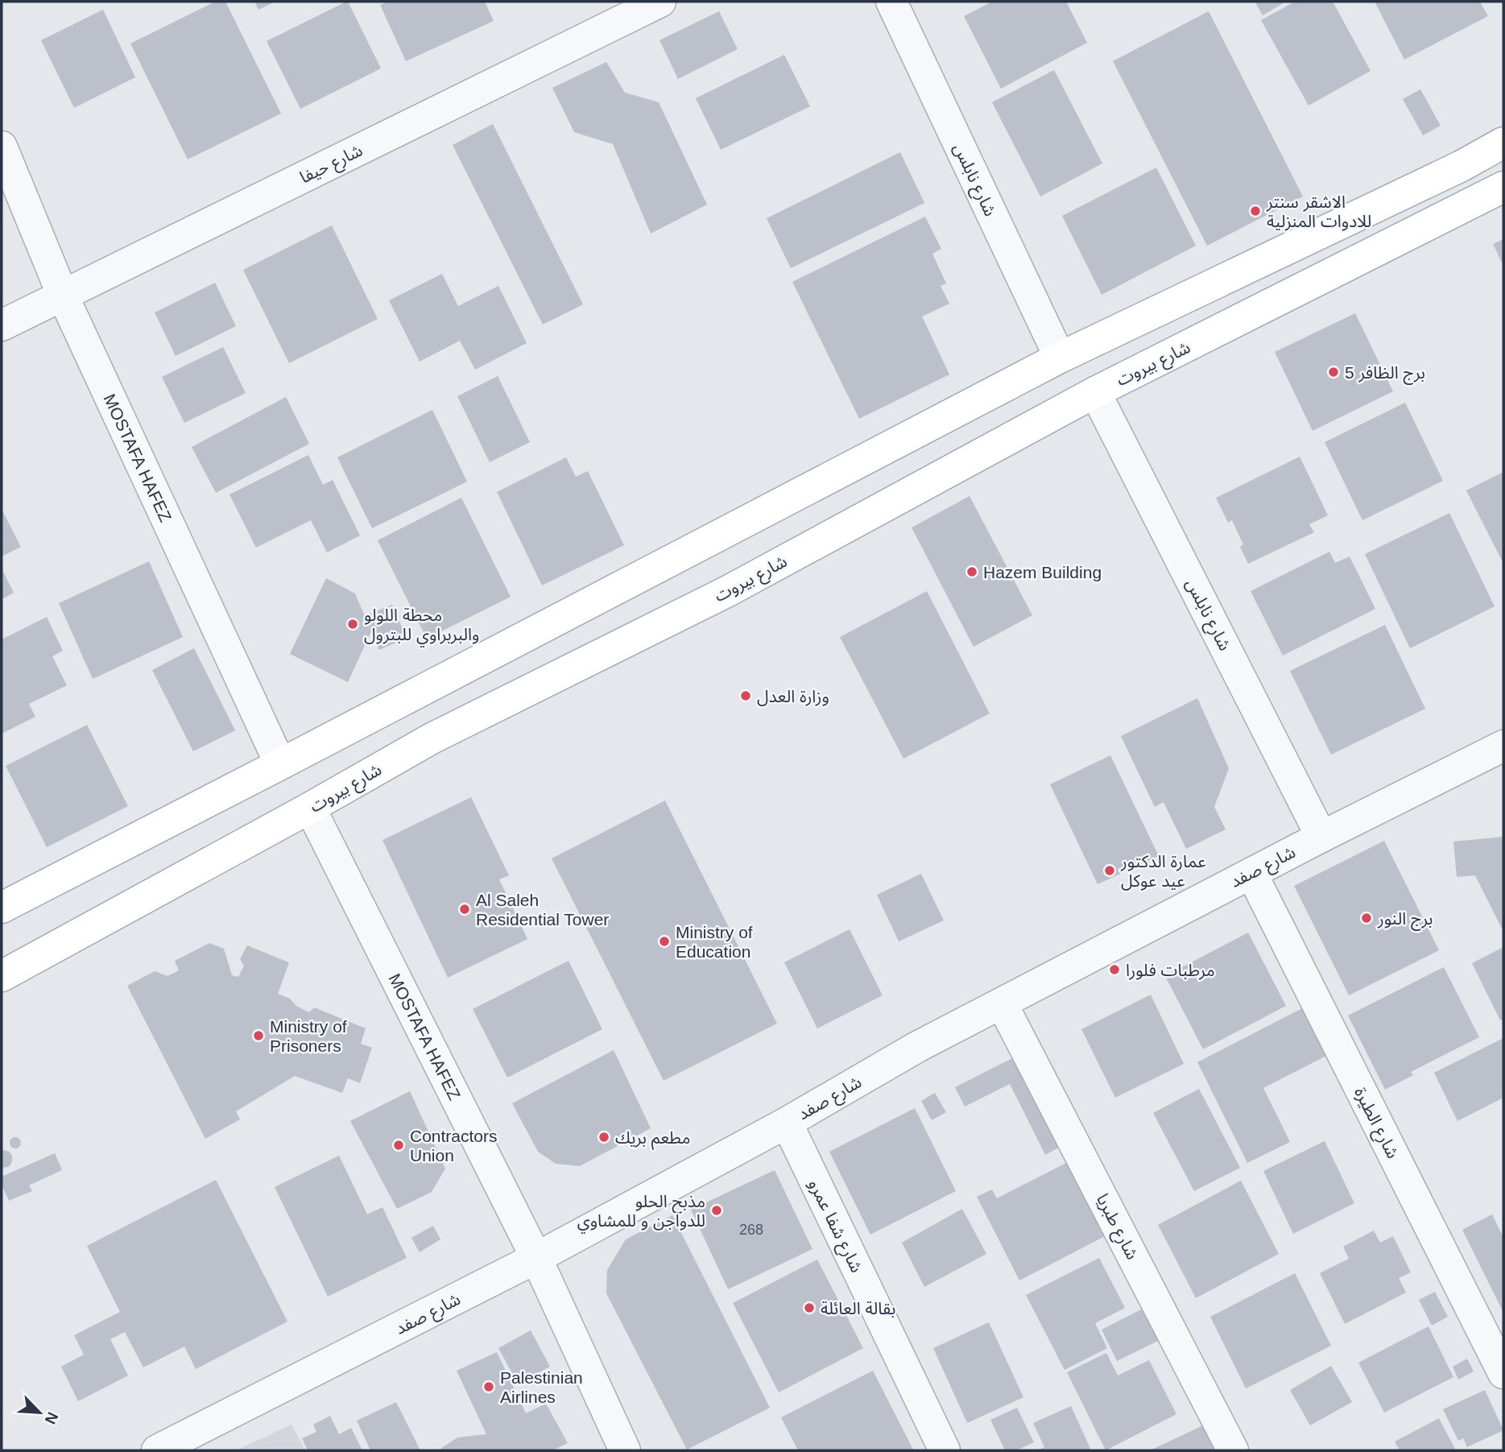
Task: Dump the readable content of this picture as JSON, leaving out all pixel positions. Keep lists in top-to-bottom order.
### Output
{
  "streets": {
    "main road": ["شارع بيروت"],
    "street": [
      "شارع حيفا",
      "شارع نابلس",
      "MOSTAFA HAFEZ",
      "شارع صفد",
      "شارع الطيرة",
      "شارع شفا عمرو",
      "شارع طبريا"
    ]
  },
  "crossings": [
    ["شارع حيفا", "MOSTAFA HAFEZ"],
    ["شارع نابلس", "شارع بيروت"],
    ["شارع نابلس", "شارع صفد"],
    ["شارع بيروت", "MOSTAFA HAFEZ"],
    ["MOSTAFA HAFEZ", "شارع صفد"],
    ["شارع صفد", "شارع الطيرة"],
    ["شارع صفد", "شارع شفا عمرو"],
    ["شارع صفد", "شارع طبريا"]
  ],
  "places": [
    "الاشقر سنتر للادوات المنزلية",
    "برج الظافر 5",
    "Hazem Building",
    "محطة اللولو والبربراوي للبترول",
    "وزارة العدل",
    "عمارة الدكتور عيد عوكل",
    "Al Saleh Residential Tower",
    "برج النور",
    "Ministry of Education",
    "مرطبات فلورا",
    "Ministry of Prisoners",
    "مطعم بريك",
    "Contractors Union",
    "مذبح الحلو للدواجن و للمشاوي",
    "بقالة العائلة",
    "Palestinian Airlines"
  ],
  "house_numbers": ["268"],
  "north": "bottom right"
}
